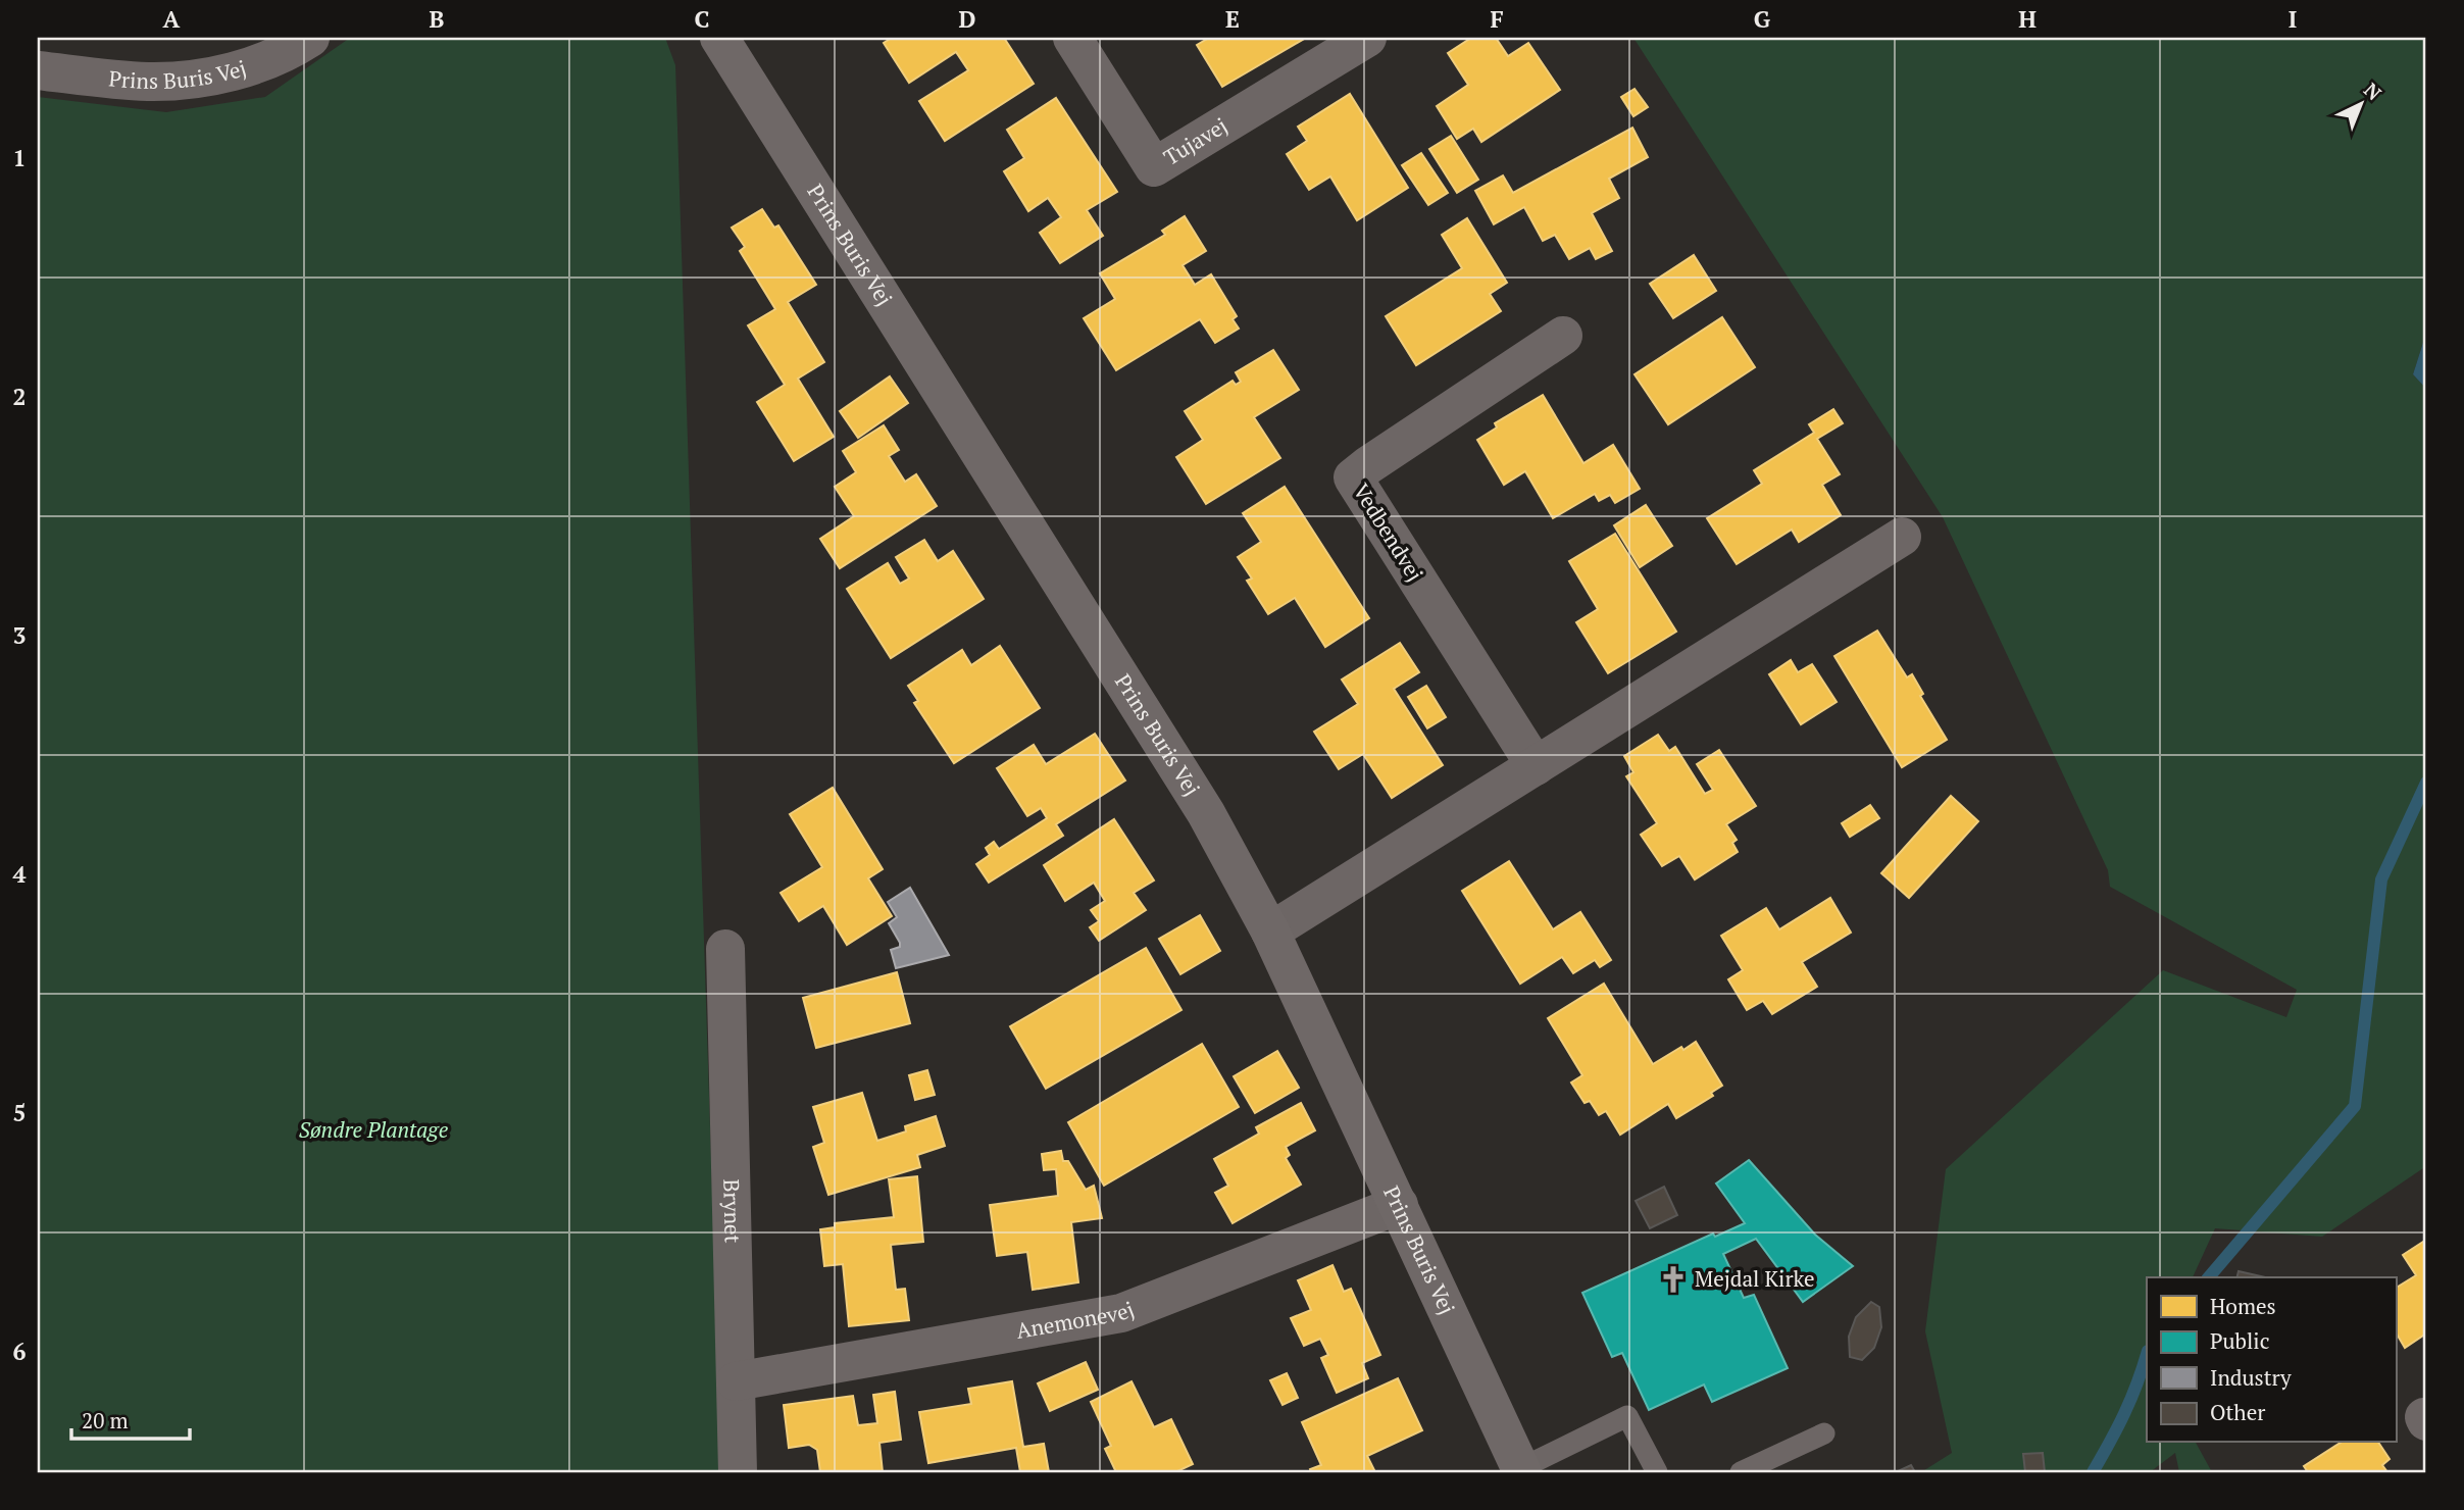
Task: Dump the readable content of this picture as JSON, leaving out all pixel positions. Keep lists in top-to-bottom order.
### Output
{
  "streets": {
    "street": [
      "Prins Buris Vej",
      "Tujavej",
      "Vedbendvej",
      "Brynet",
      "Anemonevej"
    ]
  },
  "crossings": [
    ["Prins Buris Vej", "Anemonevej"],
    ["Brynet", "Anemonevej"]
  ],
  "parks": ["Søndre Plantage"],
  "places": {
    "church": ["Mejdal Kirke"]
  },
  "legend": [
    "Homes",
    "Public",
    "Industry",
    "Other"
  ],
  "scale_bar": "20 m",
  "north": "top right",
  "grid": {
    "columns": [
      "A",
      "B",
      "C",
      "D",
      "E",
      "F",
      "G",
      "H",
      "I"
    ],
    "rows": [
      "1",
      "2",
      "3",
      "4",
      "5",
      "6"
    ]
  }
}
